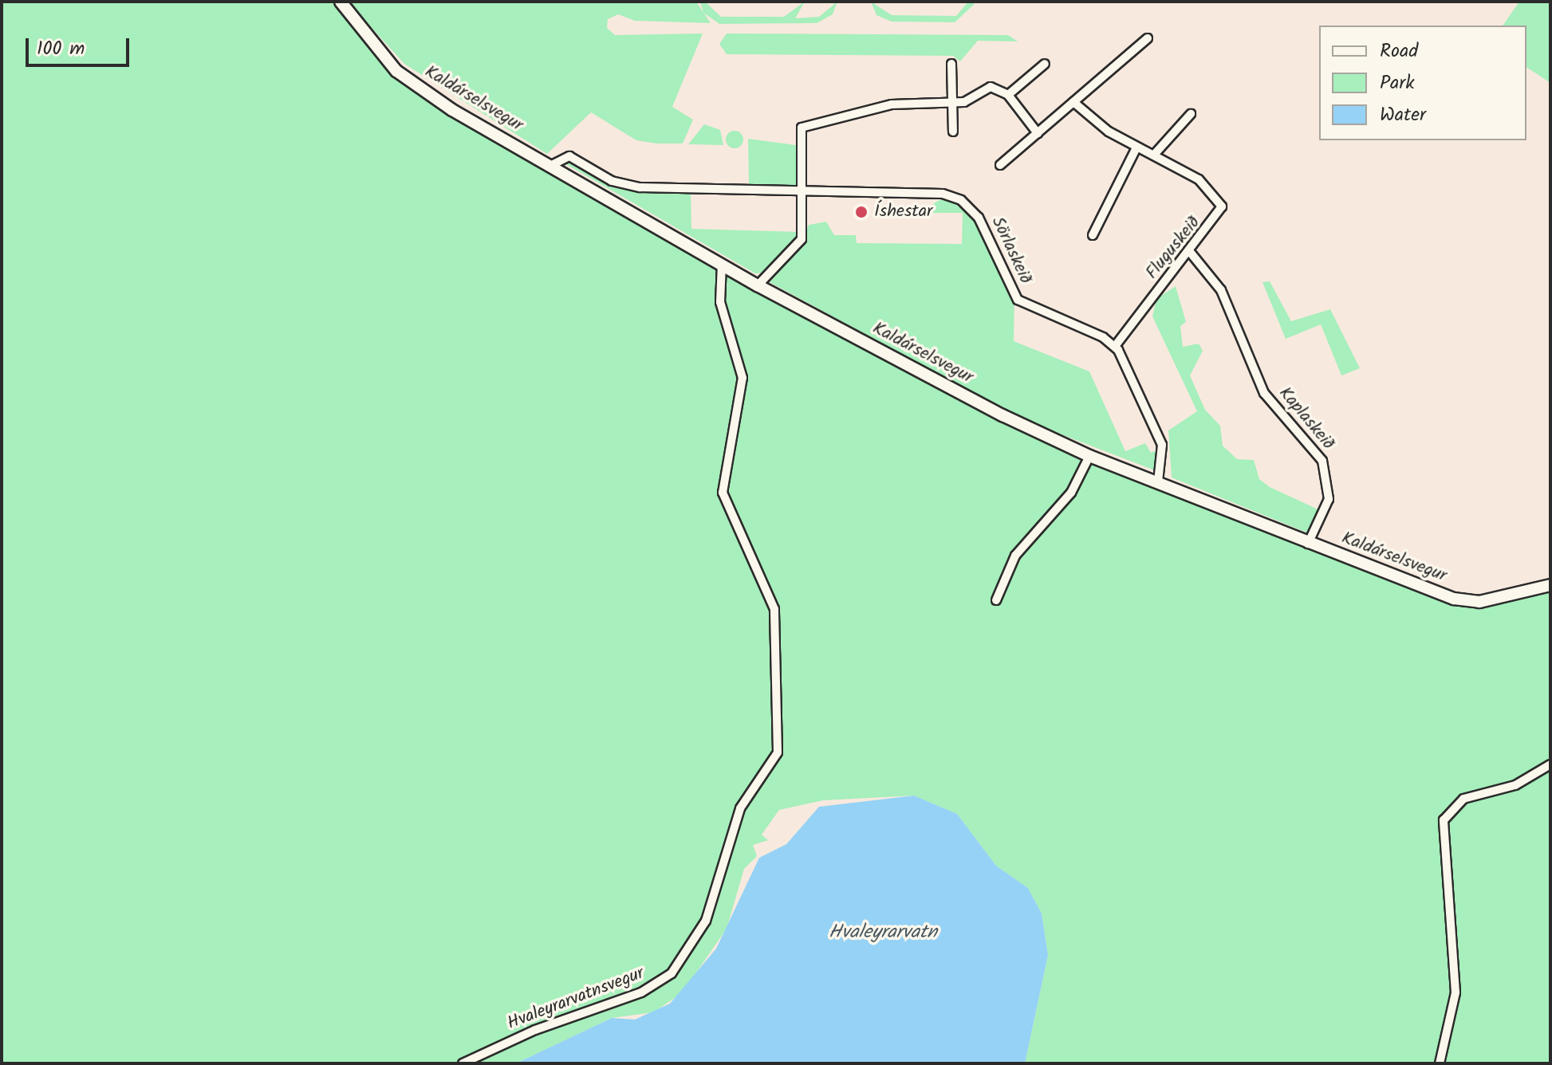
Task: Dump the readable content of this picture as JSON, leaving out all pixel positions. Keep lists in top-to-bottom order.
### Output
{
  "streets": {
    "street": [
      "Kaldárselsvegur",
      "Fluguskeið",
      "Sörlaskeið",
      "Kaplaskeið",
      "Hvaleyrarvatnsvegur"
    ]
  },
  "crossings": [
    ["Kaldárselsvegur", "Sörlaskeið"],
    ["Kaldárselsvegur", "Kaplaskeið"],
    ["Kaldárselsvegur", "Hvaleyrarvatnsvegur"],
    ["Fluguskeið", "Sörlaskeið"],
    ["Fluguskeið", "Kaplaskeið"]
  ],
  "water": ["Hvaleyrarvatn"],
  "places": ["Íshestar"],
  "legend": ["Road", "Park", "Water"],
  "scale_bar": "100 m"
}
